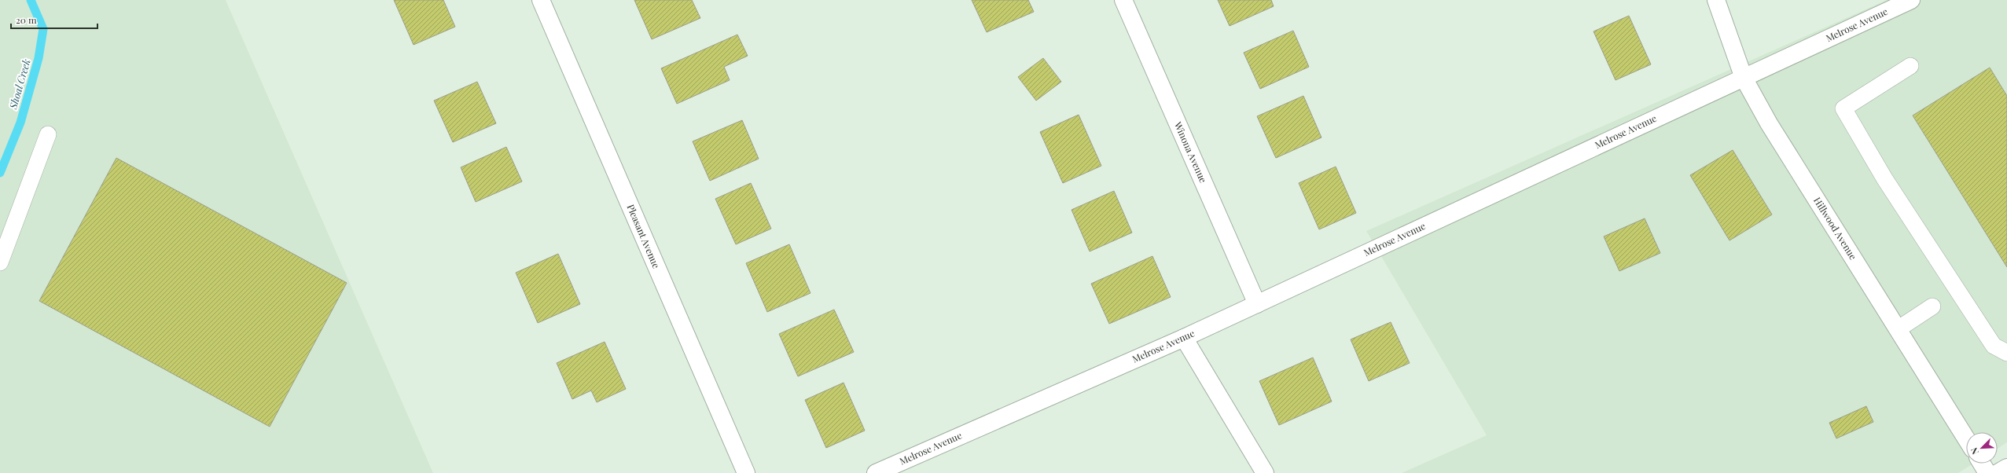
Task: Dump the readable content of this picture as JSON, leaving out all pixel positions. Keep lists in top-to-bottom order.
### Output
{
  "streets": {
    "street": [
      "Melrose Avenue",
      "Winona Avenue",
      "Hillwood Avenue",
      "Pleasant Avenue"
    ]
  },
  "crossings": [
    ["Melrose Avenue", "Winona Avenue"],
    ["Melrose Avenue", "Hillwood Avenue"]
  ],
  "water": ["Shoal Creek"],
  "scale_bar": "20 m",
  "north": "bottom left"
}
